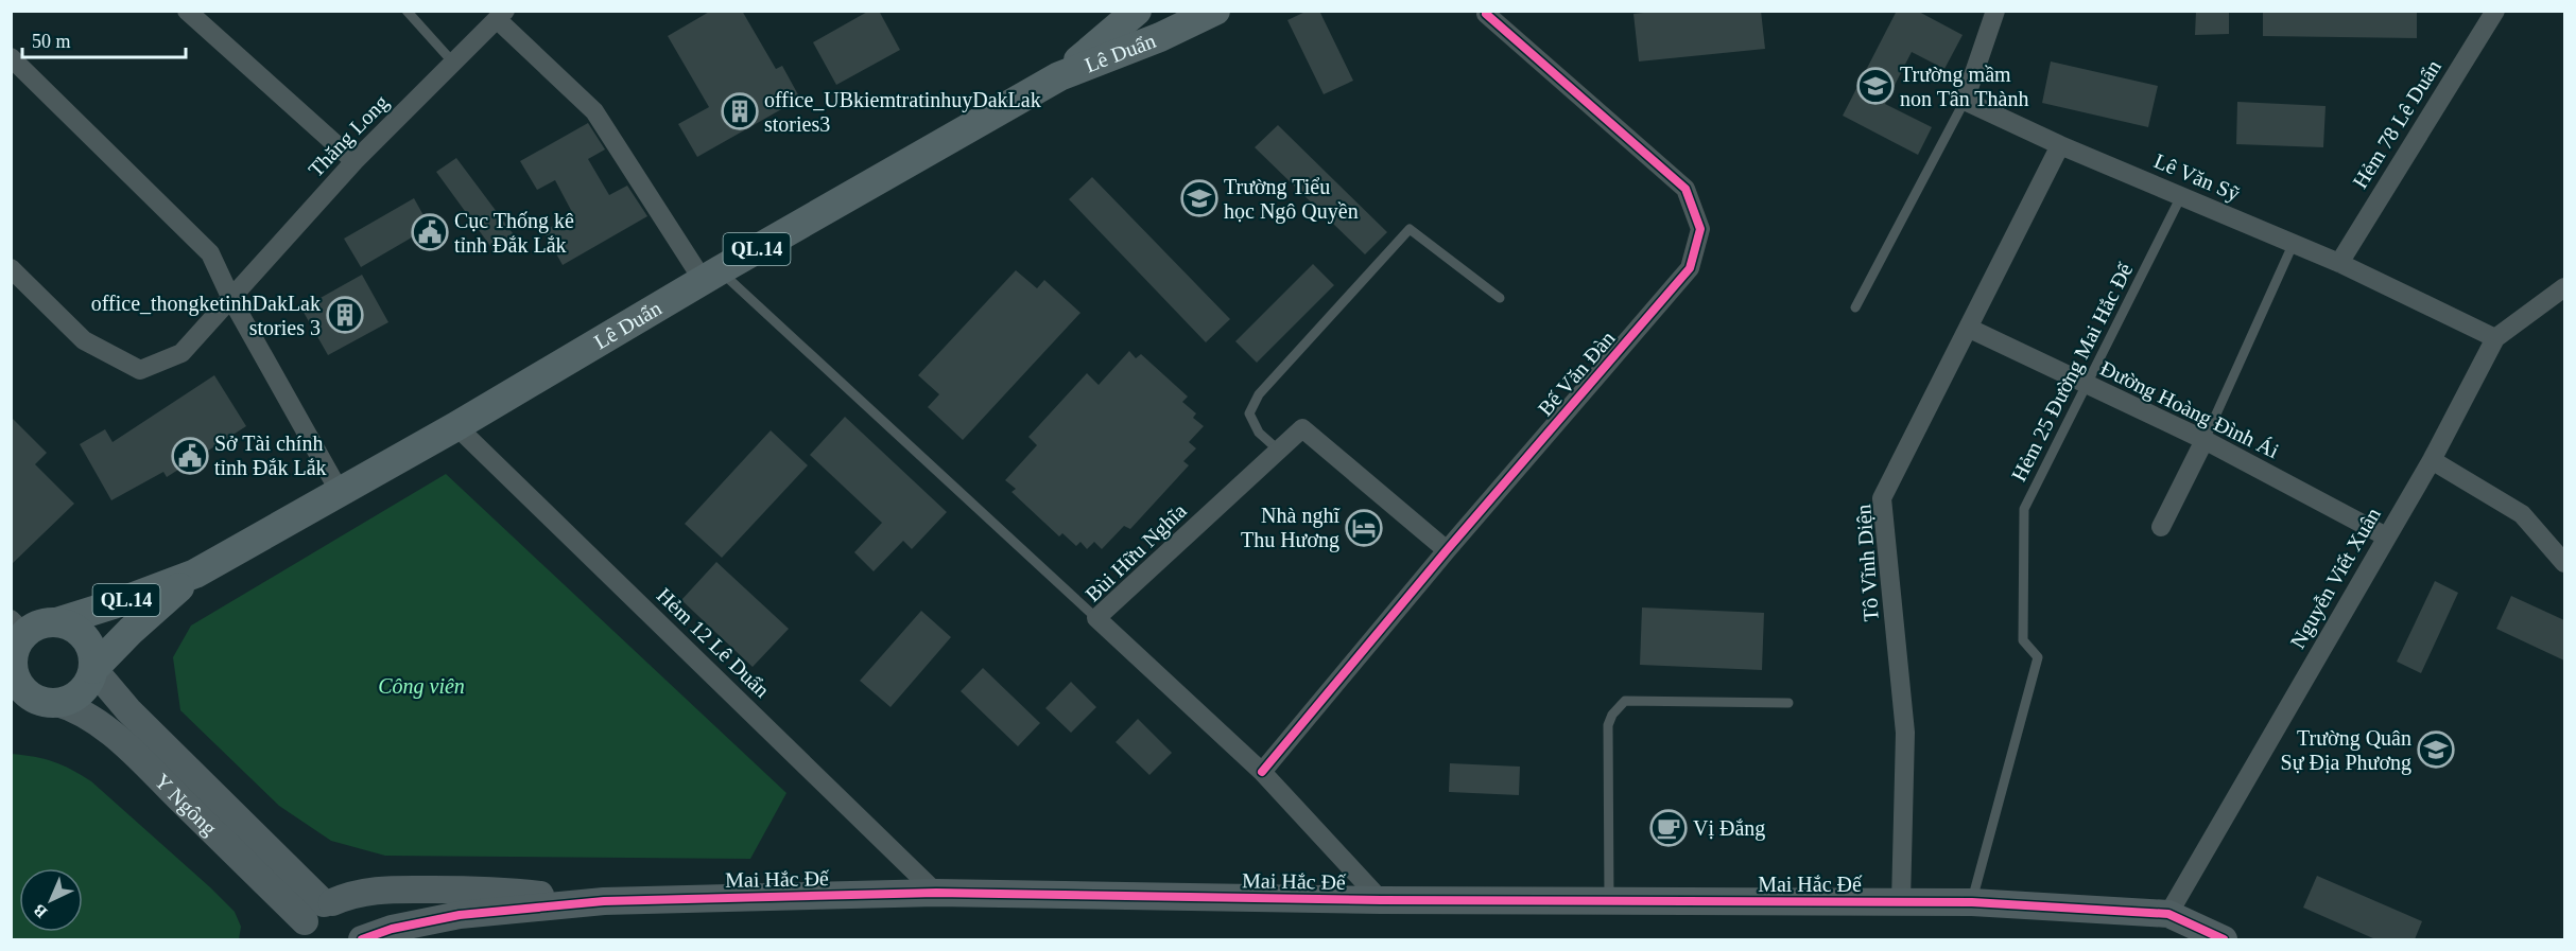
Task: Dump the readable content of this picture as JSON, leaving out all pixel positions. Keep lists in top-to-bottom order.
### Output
{
  "streets": {
    "main road": ["Lê Duẩn", "QL.14"],
    "street": [
      "Hẻm 78 Lê Duẩn",
      "Thăng Long",
      "Lê Văn Sỹ",
      "Bế Văn Đàn",
      "Đường Hoàng Đình Ái",
      "Bùi Hữu Nghĩa",
      "Tô Vĩnh Diện",
      "Nguyễn Viết Xuân",
      "Hẻm 12 Lê Duẩn",
      "Y Ngông",
      "Mai Hắc Đế"
    ],
    "lane": ["Hẻm 25 Đường Mai Hắc Đế"]
  },
  "crossings": [
    ["Lê Duẩn", "Hẻm 12 Lê Duẩn"],
    ["Lê Duẩn", "Y Ngông"],
    ["Hẻm 78 Lê Duẩn", "Lê Văn Sỹ"],
    ["Lê Văn Sỹ", "Hẻm 25 Đường Mai Hắc Đế"],
    ["Lê Văn Sỹ", "Tô Vĩnh Diện"],
    ["Lê Văn Sỹ", "Nguyễn Viết Xuân"],
    ["Hẻm 25 Đường Mai Hắc Đế", "Đường Hoàng Đình Ái"],
    ["Hẻm 25 Đường Mai Hắc Đế", "Mai Hắc Đế"],
    ["Bế Văn Đàn", "Bùi Hữu Nghĩa"],
    ["Đường Hoàng Đình Ái", "Tô Vĩnh Diện"],
    ["Đường Hoàng Đình Ái", "Nguyễn Viết Xuân"],
    ["Bùi Hữu Nghĩa", "Mai Hắc Đế"],
    ["Tô Vĩnh Diện", "Mai Hắc Đế"],
    ["Nguyễn Viết Xuân", "Mai Hắc Đế"],
    ["Hẻm 12 Lê Duẩn", "Mai Hắc Đế"],
    ["Y Ngông", "Mai Hắc Đế"]
  ],
  "parks": ["Công viên"],
  "places": {
    "school or university": ["Trường mầm non Tân Thành", "Trường Tiểu học Ngô Quyền", "Trường Quân Sự Địa Phương"],
    "building": ["office_UBkiemtratinhuyDakLak stories3", "office_thongketinhDakLak stories 3"],
    "public building": ["Cục Thống kê tỉnh Đắk Lắk", "Sở Tài chính tỉnh Đắk Lắk"],
    "hotel": ["Nhà nghĩ Thu Hương"],
    "cafe": ["Vị Đắng"]
  },
  "scale_bar": "50 m",
  "north": "bottom left"
}
